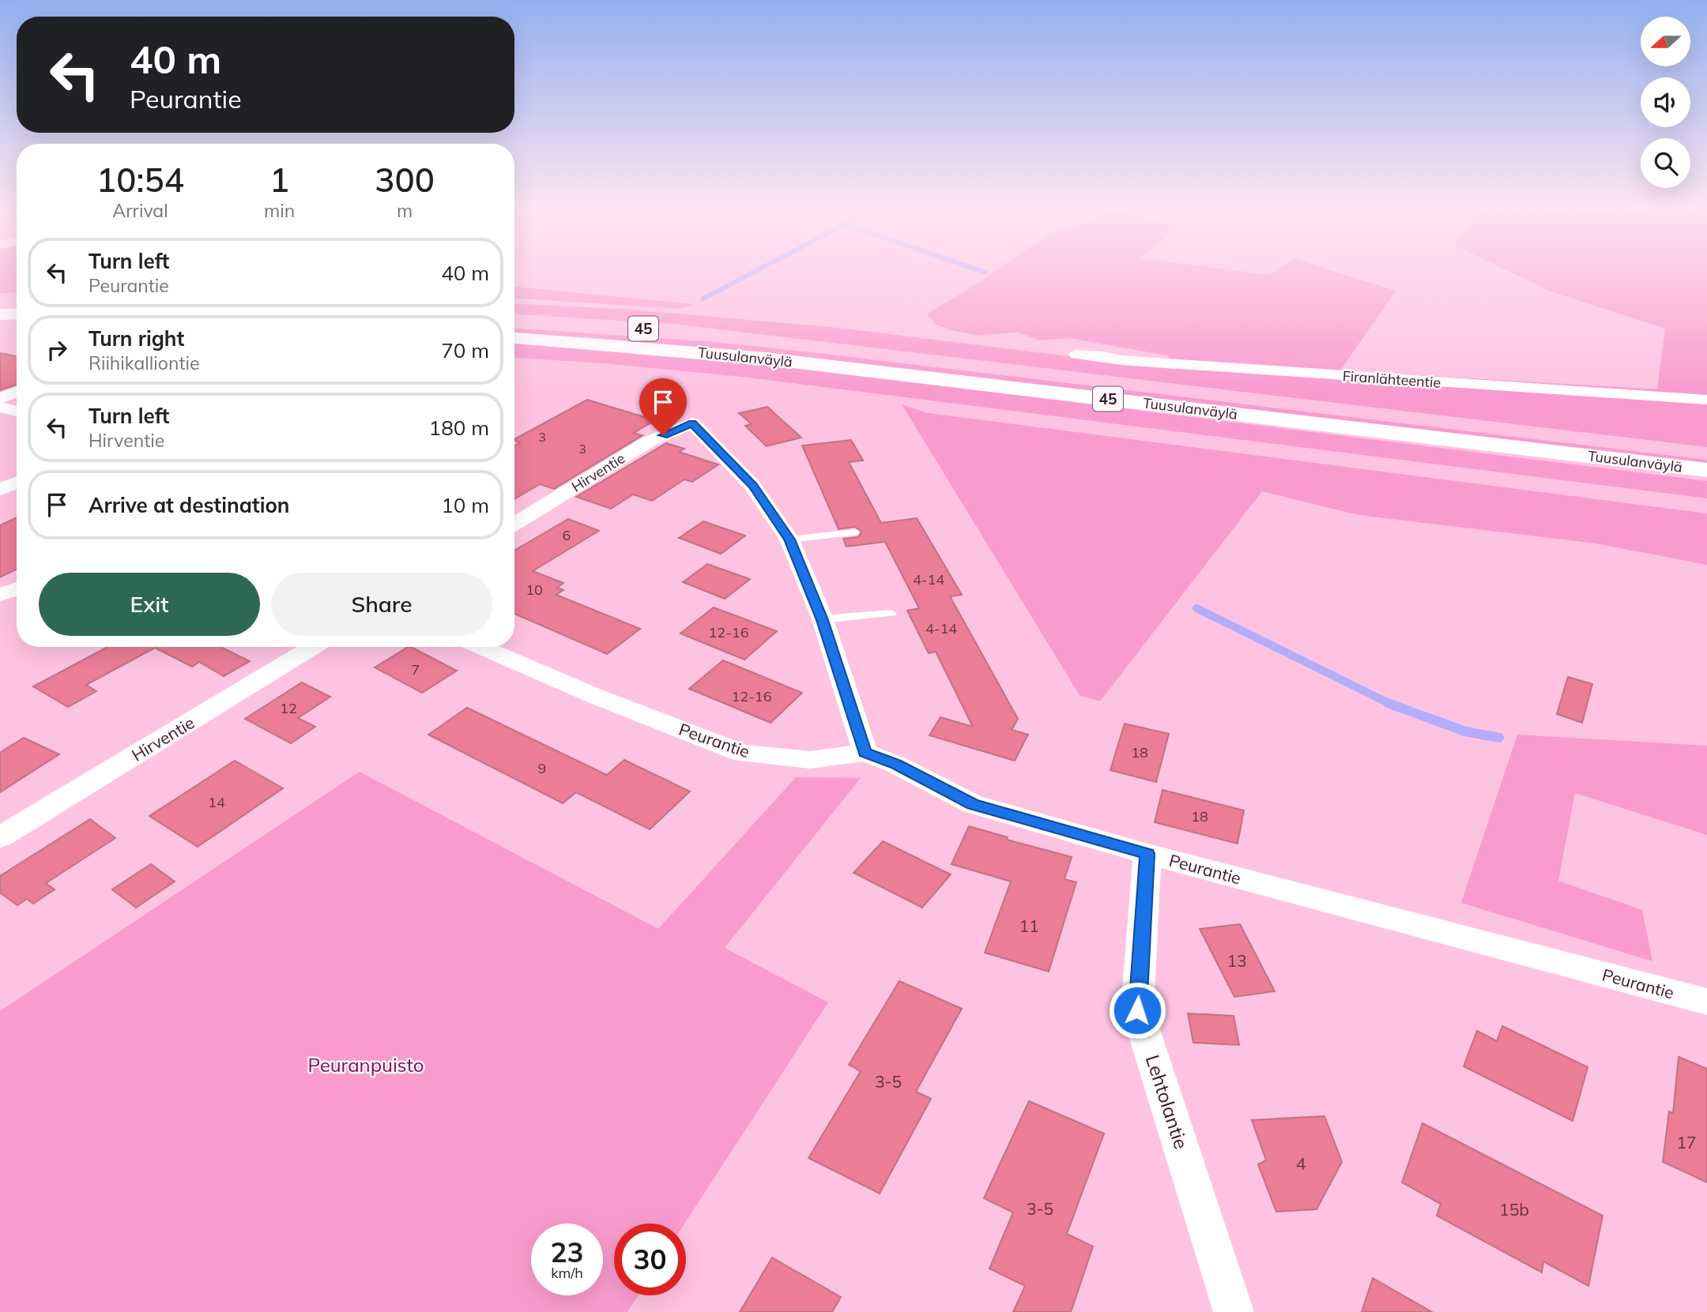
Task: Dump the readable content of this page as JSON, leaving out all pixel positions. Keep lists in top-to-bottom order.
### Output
{
  "streets": {
    "main road": ["45", "Tuusulanväylä"],
    "street": [
      "Firanlähteentie",
      "Hirventie",
      "Peurantie",
      "Lehtolantie"
    ]
  },
  "crossings": [
    ["Peurantie", "Lehtolantie"]
  ],
  "parks": ["Peuranpuisto"],
  "house_numbers": [
    "3",
    "3",
    "6",
    "4-14",
    "10",
    "4-14",
    "12-16",
    "7",
    "12-16",
    "12",
    "18",
    "9",
    "14",
    "18",
    "11",
    "13",
    "3-5",
    "17",
    "4",
    "3-5",
    "15b"
  ],
  "north": "left",
  "page": {
    "turn": ["40 m", "Peurantie"],
    "eta": [
      "10:54",
      "Arrival",
      "1",
      "min",
      "300",
      "m"
    ],
    "list": [
      {
        "name": "Turn left",
        "note": "Peurantie",
        "value": "40 m"
      },
      {
        "name": "Turn right",
        "note": "Riihikalliontie",
        "value": "70 m"
      },
      {
        "name": "Turn left",
        "note": "Hirventie",
        "value": "180 m"
      },
      {
        "name": "Arrive at destination",
        "value": "10 m"
      }
    ],
    "buttons": ["Exit", "Share"],
    "speed": "23 km/h",
    "limit": "30"
  }
}
